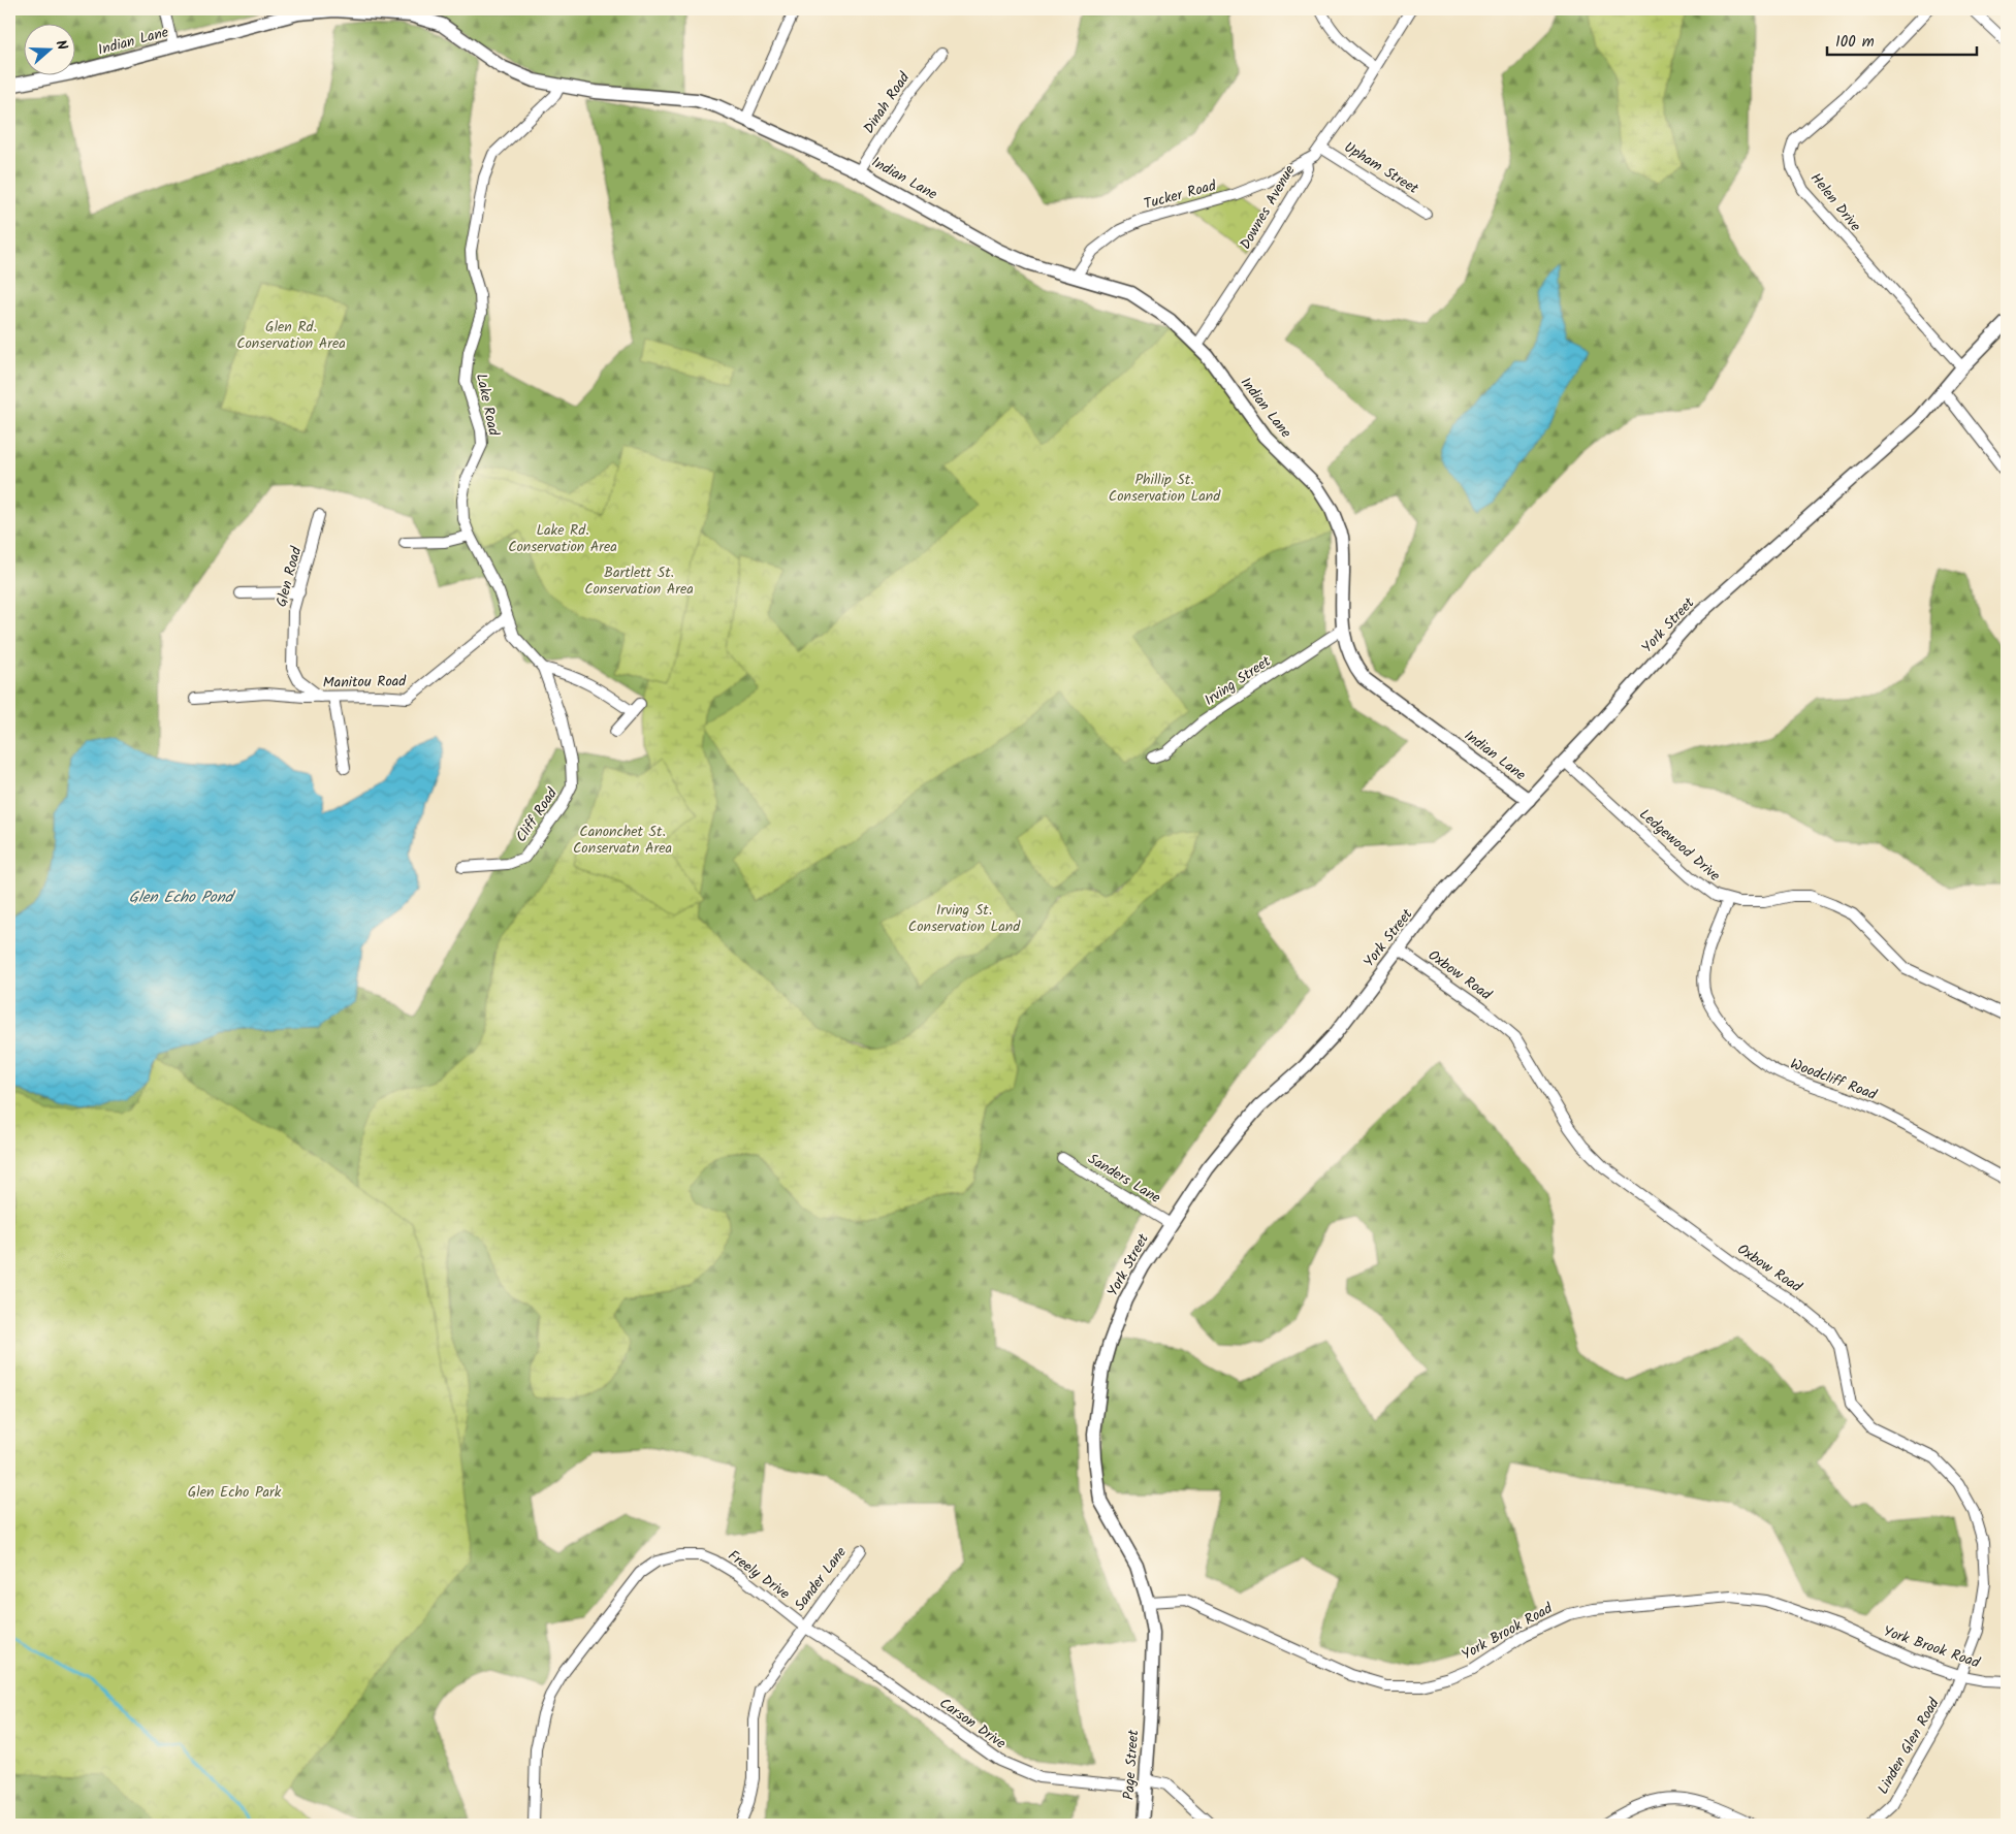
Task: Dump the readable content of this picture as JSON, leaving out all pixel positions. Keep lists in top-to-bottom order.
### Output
{
  "streets": {
    "street": [
      "Indian Lane",
      "Dinah Road",
      "Upham Street",
      "Tucker Road",
      "Helen Drive",
      "Downes Avenue",
      "Lake Road",
      "Glen Road",
      "York Street",
      "Irving Street",
      "Manitou Road",
      "Cliff Road",
      "Ledgewood Drive",
      "Oxbow Road",
      "Woodcliff Road",
      "Sanders Lane",
      "Freely Drive",
      "Sander Lane",
      "York Brook Road",
      "Carson Drive",
      "Linden Glen Road",
      "Page Street"
    ]
  },
  "crossings": [
    ["Indian Lane", "Dinah Road"],
    ["Indian Lane", "Tucker Road"],
    ["Indian Lane", "Downes Avenue"],
    ["Indian Lane", "Lake Road"],
    ["Indian Lane", "York Street"],
    ["Indian Lane", "Irving Street"],
    ["Upham Street", "Downes Avenue"],
    ["Tucker Road", "Downes Avenue"],
    ["Helen Drive", "York Street"],
    ["Lake Road", "Manitou Road"],
    ["Lake Road", "Cliff Road"],
    ["Glen Road", "Manitou Road"],
    ["York Street", "Ledgewood Drive"],
    ["York Street", "Oxbow Road"],
    ["York Street", "Sanders Lane"],
    ["York Street", "York Brook Road"],
    ["York Street", "Page Street"],
    ["Ledgewood Drive", "Woodcliff Road"],
    ["Oxbow Road", "York Brook Road"],
    ["Oxbow Road", "Linden Glen Road"],
    ["Freely Drive", "Sander Lane"],
    ["Freely Drive", "Carson Drive"],
    ["Sander Lane", "Carson Drive"],
    ["York Brook Road", "Linden Glen Road"],
    ["Carson Drive", "Page Street"]
  ],
  "water": ["Glen Echo Pond"],
  "parks": [
    "Glen Rd. Conservation Area",
    "Phillip St. Conservation Land",
    "Lake Rd. Conservation Area",
    "Bartlett St. Conservation Area",
    "Canonchet St. Conservatn Area",
    "Irving St. Conservation Land",
    "Glen Echo Park"
  ],
  "scale_bar": "100 m",
  "north": "right"
}
